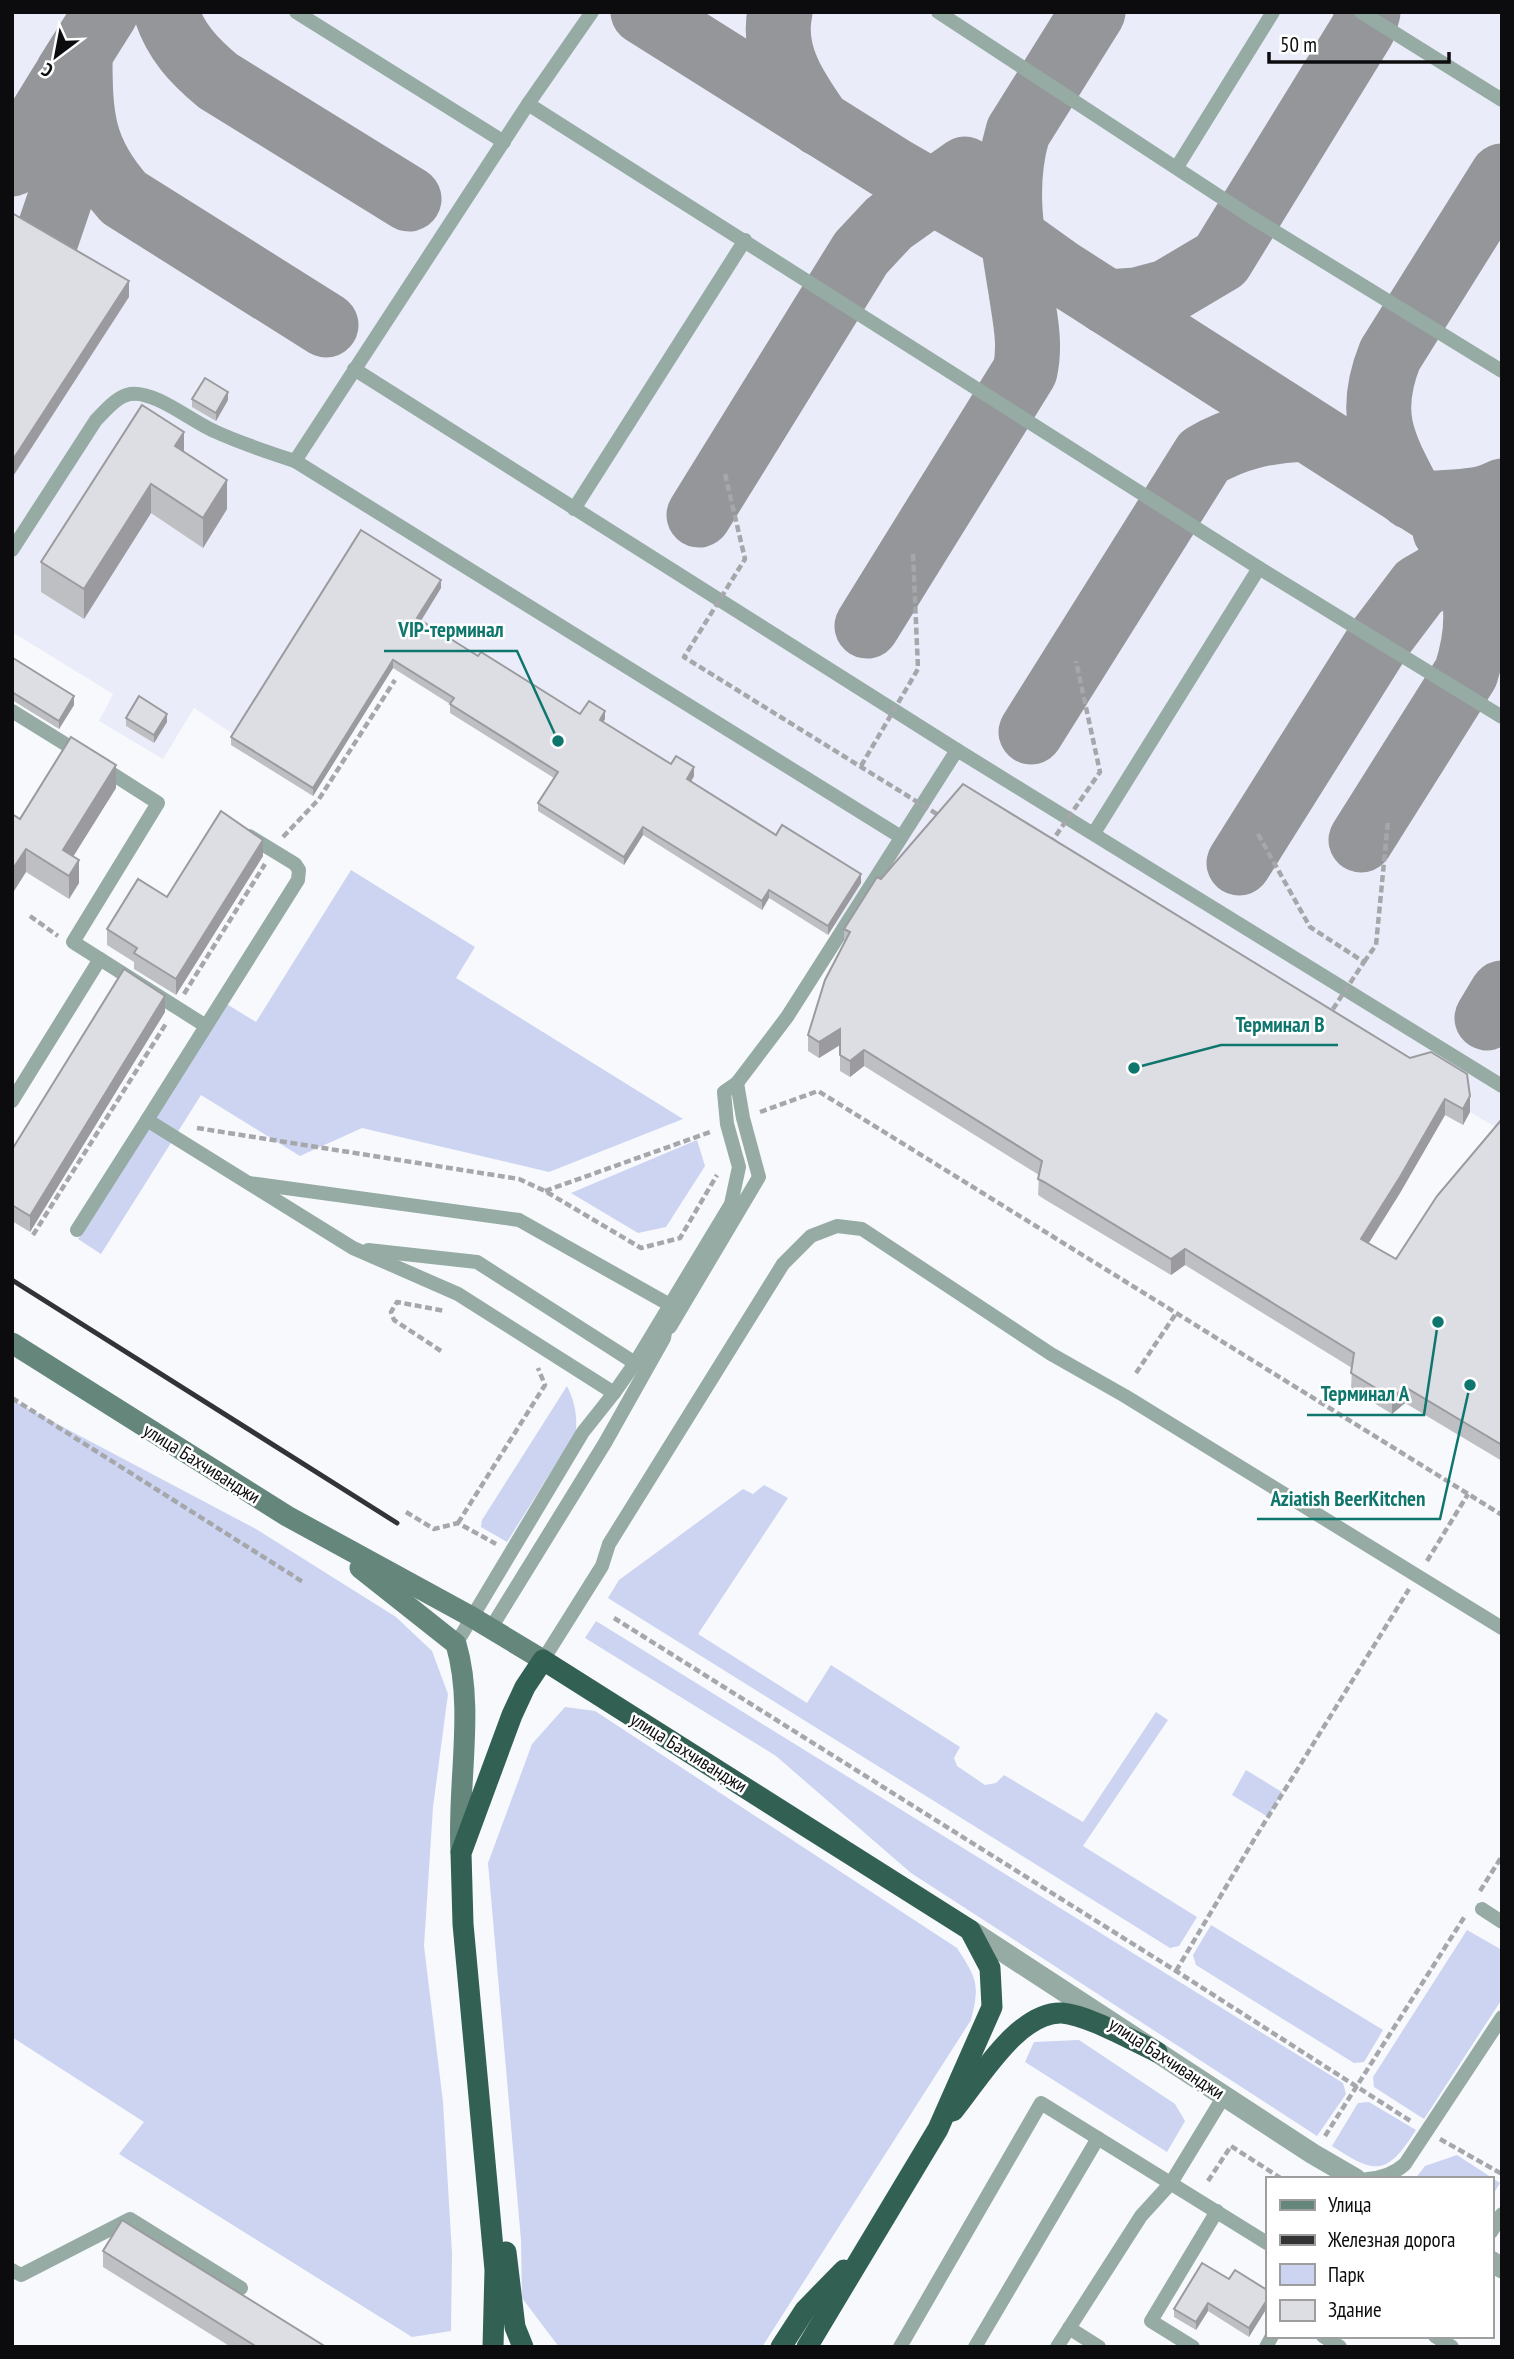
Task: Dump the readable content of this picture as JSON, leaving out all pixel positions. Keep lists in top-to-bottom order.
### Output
{
  "streets": {
    "highway": ["улица Бахчиванджи"]
  },
  "places": [
    "VIP-терминал",
    "Терминал B",
    "Терминал А",
    "Aziatish BeerKitchen"
  ],
  "legend": [
    "Улица",
    "Железная дорога",
    "Парк",
    "Здание"
  ],
  "scale_bar": "50 m",
  "north": "bottom left"
}
